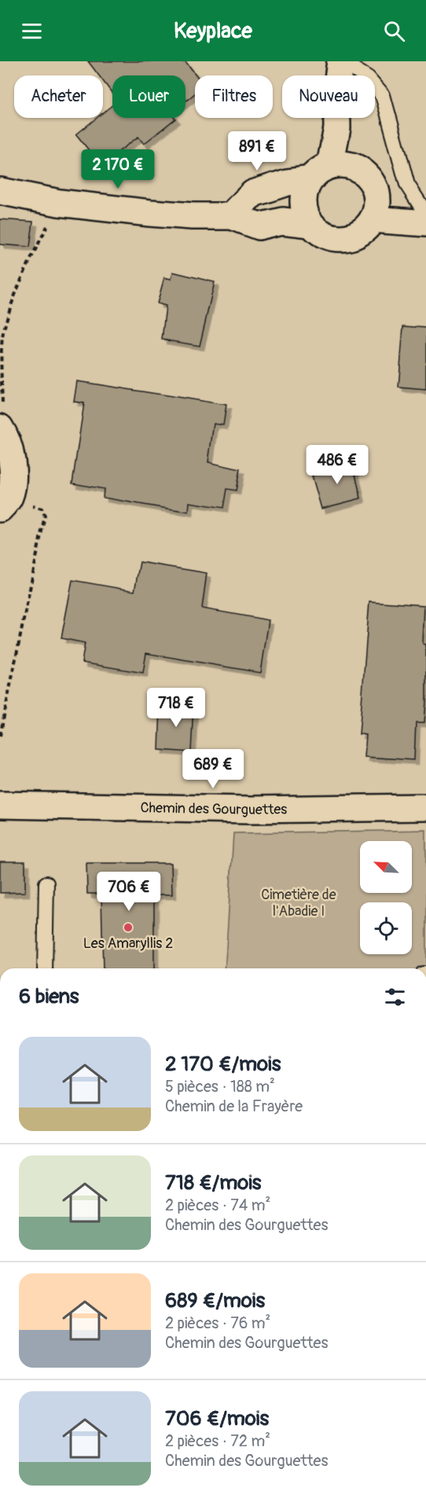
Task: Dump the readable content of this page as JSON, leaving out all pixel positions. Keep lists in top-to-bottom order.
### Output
{
  "streets": {
    "street": ["Chemin des Gourguettes"]
  },
  "parks": ["Cimetière de l'Abadie I"],
  "places": ["Les Amaryllis 2"],
  "north": "top left",
  "page": {
    "header": "Keyplace",
    "chip": [
      "Acheter",
      "Louer",
      "Filtres",
      "Nouveau"
    ],
    "price": [
      "891 €",
      "2 170 €",
      "486 €",
      "718 €",
      "689 €",
      "706 €"
    ],
    "heading": "6 biens",
    "list": [
      {
        "name": "2 170 €/mois",
        "note": "5 pièces · 188 m² · Chemin de la Frayère"
      },
      {
        "name": "718 €/mois",
        "note": "2 pièces · 74 m² · Chemin des Gourguettes"
      },
      {
        "name": "689 €/mois",
        "note": "2 pièces · 76 m² · Chemin des Gourguettes"
      },
      {
        "name": "706 €/mois",
        "note": "2 pièces · 72 m² · Chemin des Gourguettes"
      }
    ]
  }
}
